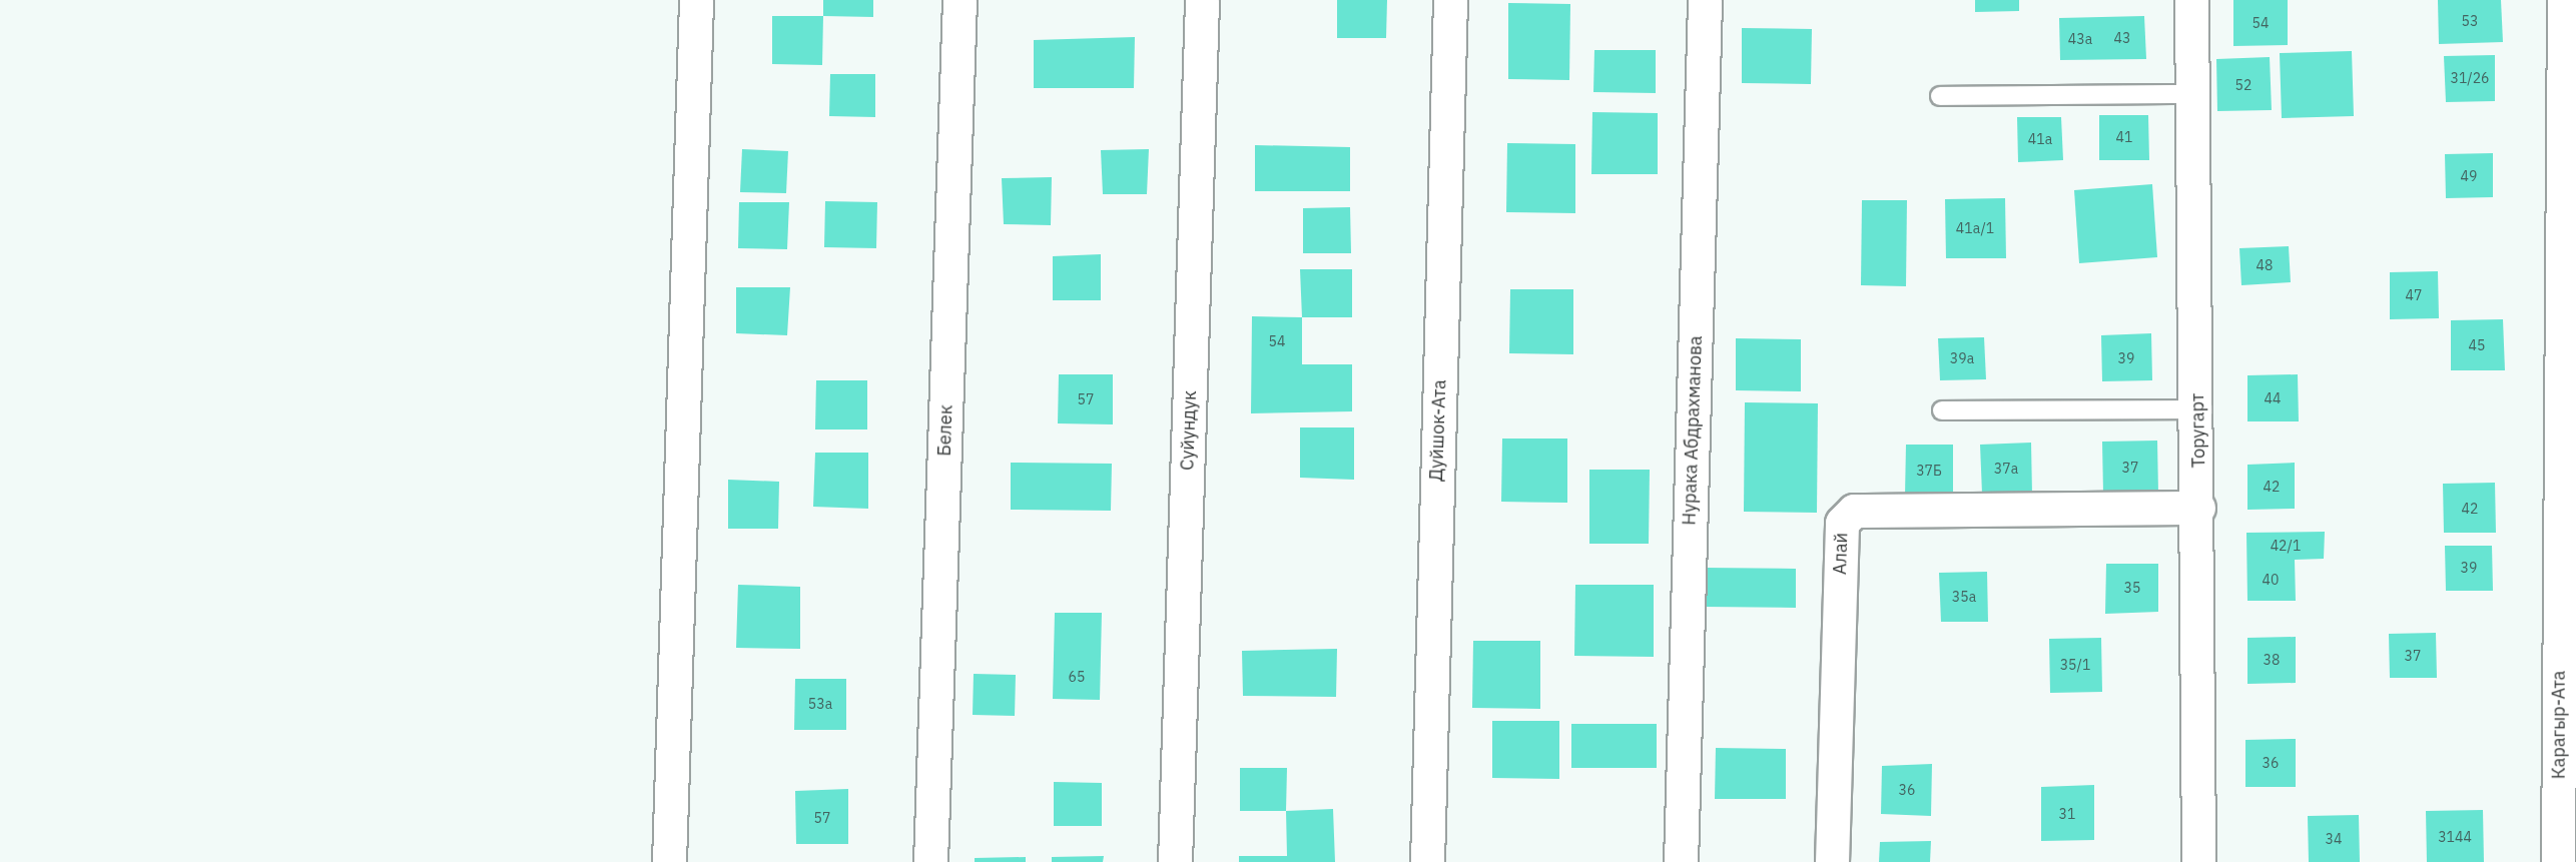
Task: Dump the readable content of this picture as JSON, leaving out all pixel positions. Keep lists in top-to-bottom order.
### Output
{
  "streets": {
    "street": [
      "Белек",
      "Суйундук",
      "Дуйшок-Ата",
      "Нурака Абдрахманова",
      "Торугарт",
      "Алай",
      "Карагыр-Ата"
    ]
  },
  "crossings": [
    ["Торугарт", "Алай"]
  ],
  "house_numbers": [
    "53",
    "54",
    "43",
    "43а",
    "31/26",
    "52",
    "41",
    "41а",
    "49",
    "41а/1",
    "48",
    "47",
    "54",
    "45",
    "39а",
    "39",
    "44",
    "57",
    "37",
    "37а",
    "37Б",
    "42",
    "42",
    "42/1",
    "39",
    "40",
    "35",
    "35а",
    "37",
    "38",
    "35/1",
    "65",
    "53а",
    "36",
    "36",
    "31",
    "57",
    "3144",
    "34"
  ]
}
